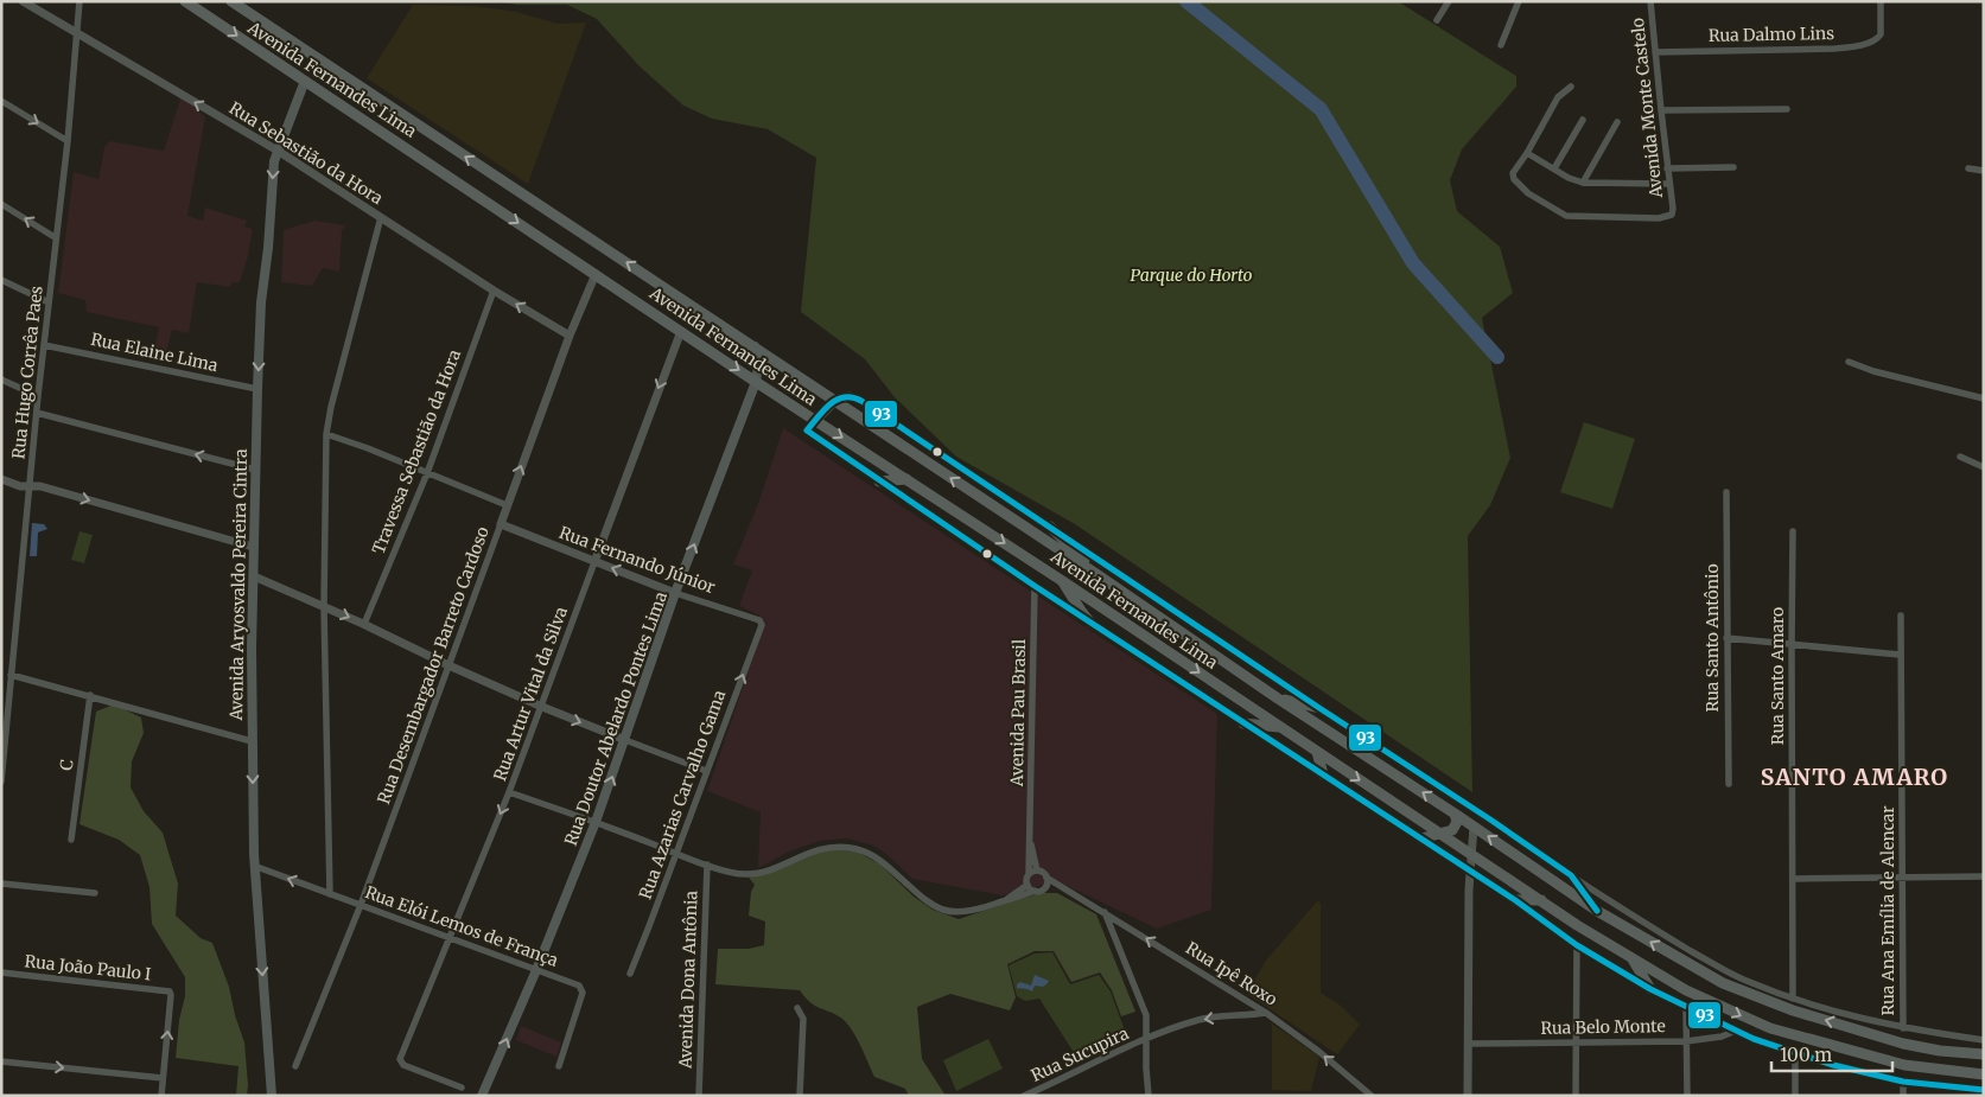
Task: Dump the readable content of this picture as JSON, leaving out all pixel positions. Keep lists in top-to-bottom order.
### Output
{
  "streets": {
    "highway": ["Avenida Fernandes Lima"],
    "main road": ["Avenida Aryosvaldo Pereira Cintra", "Rua Doutor Abelardo Pontes Lima"],
    "street": [
      "Rua Dalmo Lins",
      "Avenida Monte Castelo",
      "Rua Sebastião da Hora",
      "Rua Elaine Lima",
      "Rua Hugo Corrêa Paes",
      "Travessa Sebastião da Hora",
      "Rua Fernando Júnior",
      "Rua Santo Antônio",
      "Rua Desembargador Barreto Cardoso",
      "Rua Santo Amaro",
      "Rua Artur Vital da Silva",
      "Avenida Pau Brasil",
      "C",
      "Rua Azarias Carvalho Gama",
      "Rua Ana Emília de Alencar",
      "Rua Elói Lemos de França",
      "Rua João Paulo I",
      "Rua Ipê Roxo",
      "Avenida Dona Antônia",
      "Rua Belo Monte",
      "Rua Sucupira"
    ]
  },
  "crossings": [
    ["Rua Dalmo Lins", "Avenida Monte Castelo"],
    ["Avenida Fernandes Lima", "Avenida Aryosvaldo Pereira Cintra"],
    ["Avenida Fernandes Lima", "Rua Desembargador Barreto Cardoso"],
    ["Avenida Fernandes Lima", "Rua Artur Vital da Silva"],
    ["Avenida Fernandes Lima", "Avenida Pau Brasil"],
    ["Avenida Fernandes Lima", "Rua Doutor Abelardo Pontes Lima"],
    ["Avenida Fernandes Lima", "Rua Belo Monte"],
    ["Rua Sebastião da Hora", "Rua Hugo Corrêa Paes"],
    ["Rua Sebastião da Hora", "Travessa Sebastião da Hora"],
    ["Rua Sebastião da Hora", "Avenida Aryosvaldo Pereira Cintra"],
    ["Rua Sebastião da Hora", "Rua Desembargador Barreto Cardoso"],
    ["Rua Elaine Lima", "Rua Hugo Corrêa Paes"],
    ["Rua Elaine Lima", "Avenida Aryosvaldo Pereira Cintra"],
    ["Rua Fernando Júnior", "Rua Desembargador Barreto Cardoso"],
    ["Rua Fernando Júnior", "Rua Artur Vital da Silva"],
    ["Rua Fernando Júnior", "Rua Doutor Abelardo Pontes Lima"],
    ["Rua Fernando Júnior", "Rua Azarias Carvalho Gama"],
    ["Avenida Aryosvaldo Pereira Cintra", "Rua Elói Lemos de França"],
    ["Rua Desembargador Barreto Cardoso", "Rua Elói Lemos de França"],
    ["Rua Artur Vital da Silva", "Rua Elói Lemos de França"],
    ["Avenida Pau Brasil", "Rua Ipê Roxo"],
    ["Rua Doutor Abelardo Pontes Lima", "Rua Elói Lemos de França"],
    ["Rua Ipê Roxo", "Rua Sucupira"]
  ],
  "one_way": [
    "Rua Sebastião da Hora",
    "Avenida Aryosvaldo Pereira Cintra",
    "Rua Artur Vital da Silva",
    "Rua Doutor Abelardo Pontes Lima",
    "Rua Azarias Carvalho Gama",
    "Rua Ipê Roxo",
    "Rua Sucupira"
  ],
  "districts": ["SANTO AMARO"],
  "parks": ["Parque do Horto"],
  "lines": ["transit line 93"],
  "scale_bar": "100 m"
}
